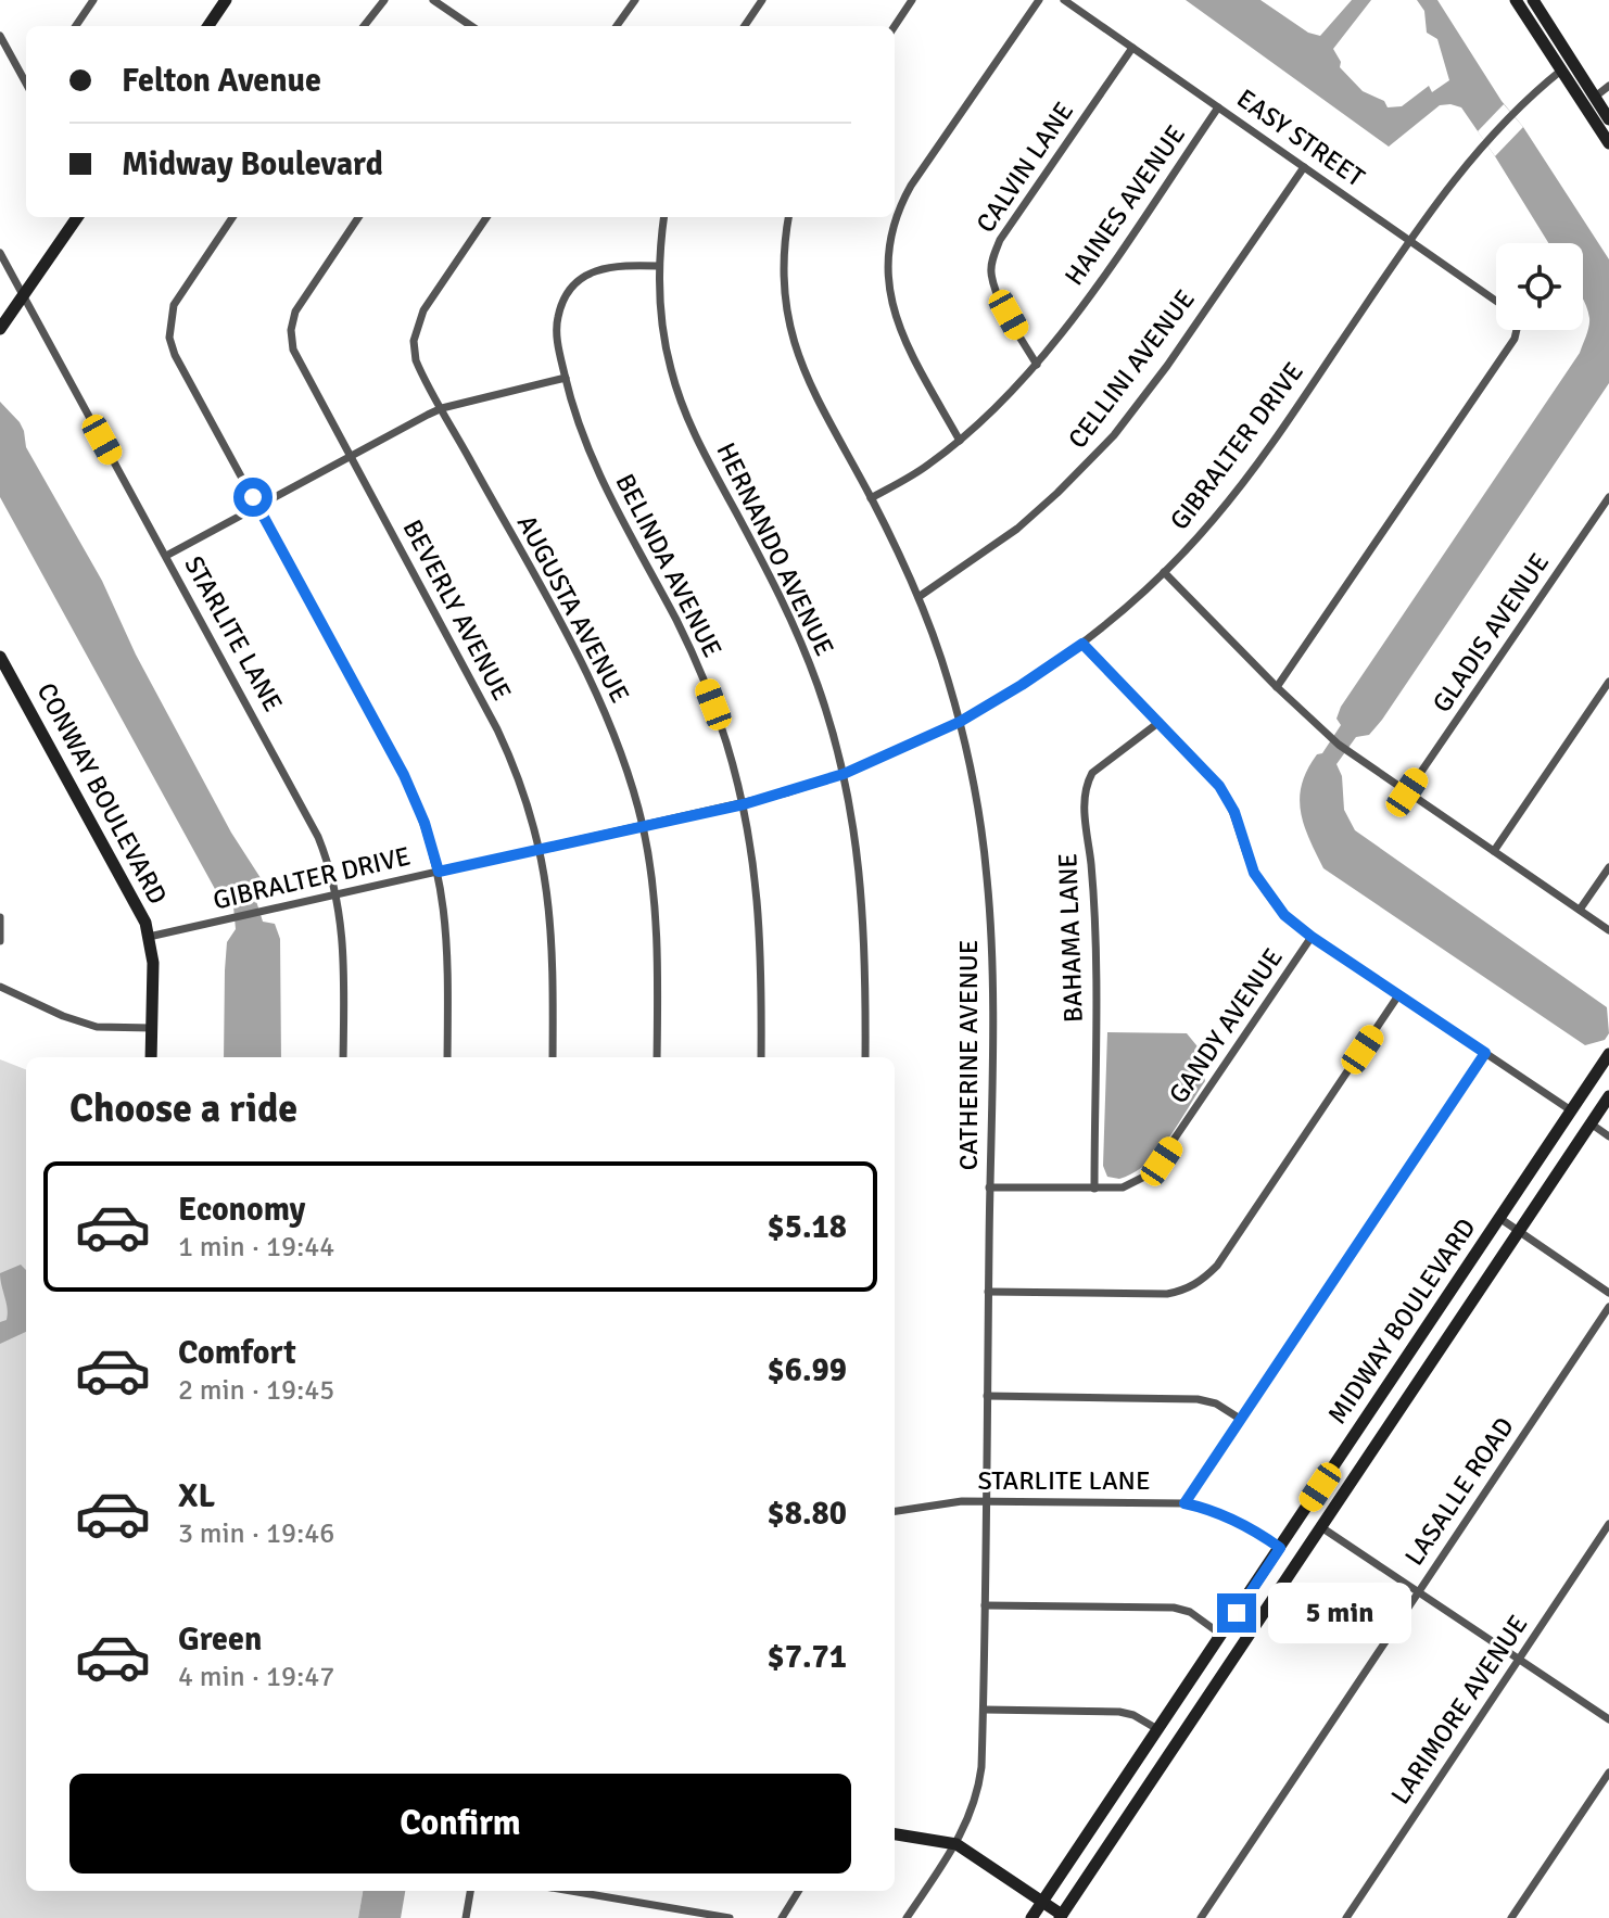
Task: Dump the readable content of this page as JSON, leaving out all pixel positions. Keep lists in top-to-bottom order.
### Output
{
  "streets": {
    "street": [
      "EASY STREET",
      "CALVIN LANE",
      "HAINES AVENUE",
      "CELLINI AVENUE",
      "GIBRALTER DRIVE",
      "HERNANDO AVENUE",
      "BELINDA AVENUE",
      "AUGUSTA AVENUE",
      "BEVERLY AVENUE",
      "GLADIS AVENUE",
      "STARLITE LANE",
      "CONWAY BOULEVARD",
      "BAHAMA LANE",
      "GANDY AVENUE",
      "CATHERINE AVENUE",
      "MIDWAY BOULEVARD",
      "LASALLE ROAD",
      "LARIMORE AVENUE"
    ]
  },
  "crossings": [
    ["EASY STREET", "CALVIN LANE"],
    ["EASY STREET", "HAINES AVENUE"],
    ["EASY STREET", "CELLINI AVENUE"],
    ["EASY STREET", "GIBRALTER DRIVE"],
    ["CALVIN LANE", "HAINES AVENUE"],
    ["HAINES AVENUE", "CATHERINE AVENUE"],
    ["CELLINI AVENUE", "CATHERINE AVENUE"],
    ["GIBRALTER DRIVE", "HERNANDO AVENUE"],
    ["GIBRALTER DRIVE", "BELINDA AVENUE"],
    ["GIBRALTER DRIVE", "AUGUSTA AVENUE"],
    ["GIBRALTER DRIVE", "BEVERLY AVENUE"],
    ["GIBRALTER DRIVE", "STARLITE LANE"],
    ["GIBRALTER DRIVE", "CONWAY BOULEVARD"],
    ["GIBRALTER DRIVE", "CATHERINE AVENUE"],
    ["HERNANDO AVENUE", "BELINDA AVENUE"],
    ["STARLITE LANE", "CATHERINE AVENUE"],
    ["STARLITE LANE", "MIDWAY BOULEVARD"],
    ["BAHAMA LANE", "GANDY AVENUE"],
    ["GANDY AVENUE", "CATHERINE AVENUE"]
  ],
  "page": {
    "banner": ["Felton Avenue", "Midway Boulevard"],
    "heading": "Choose a ride",
    "list": [
      {
        "name": "Economy",
        "note": "1 min · 19:44",
        "value": "$5.18"
      },
      {
        "name": "Comfort",
        "note": "2 min · 19:45",
        "value": "$6.99"
      },
      {
        "name": "XL",
        "note": "3 min · 19:46",
        "value": "$8.80"
      },
      {
        "name": "Green",
        "note": "4 min · 19:47",
        "value": "$7.71"
      }
    ],
    "bubble": "5 min",
    "buttons": "Confirm"
  }
}
